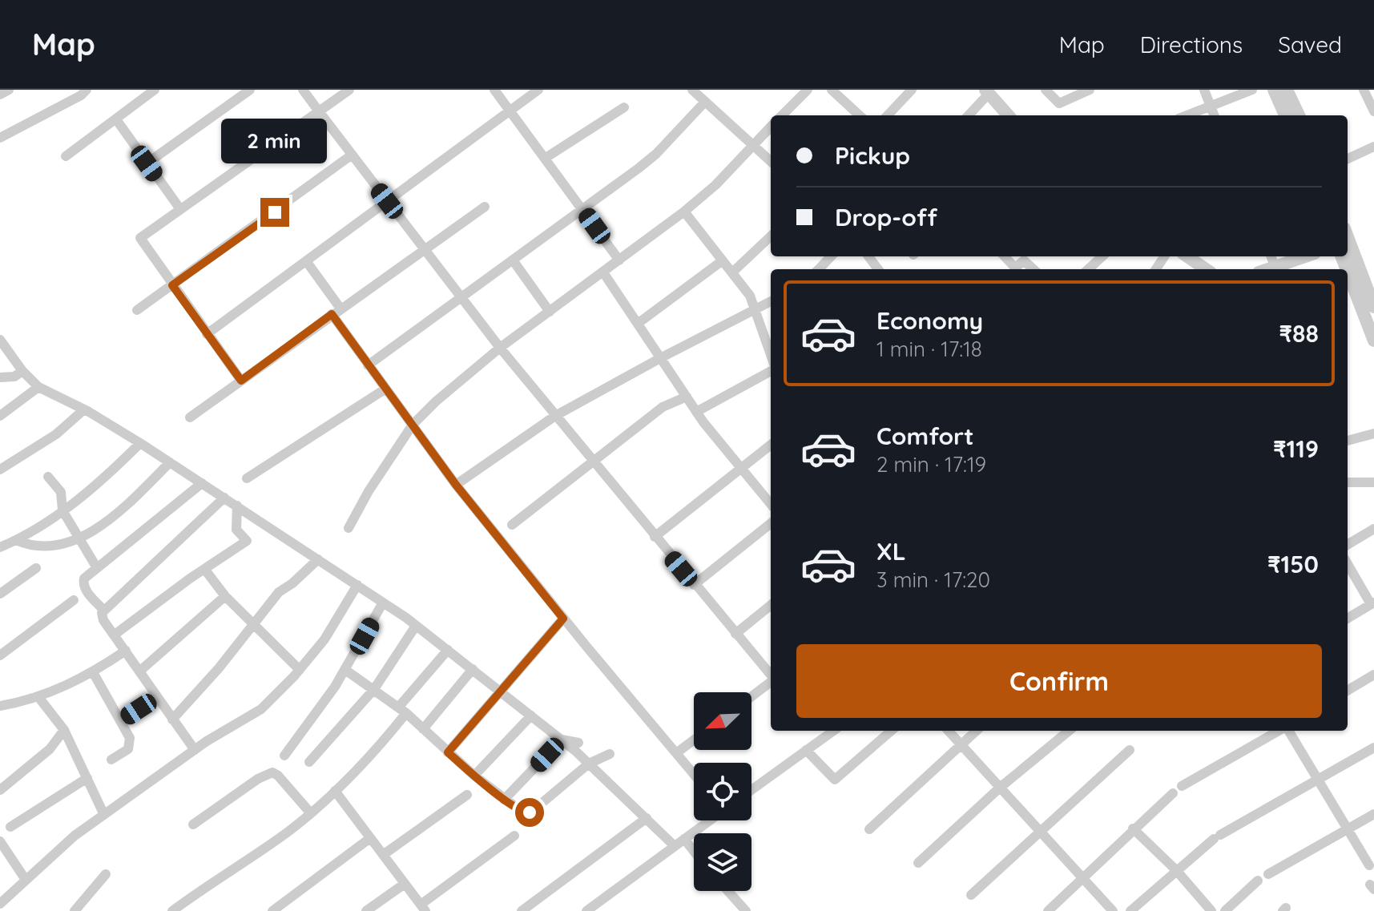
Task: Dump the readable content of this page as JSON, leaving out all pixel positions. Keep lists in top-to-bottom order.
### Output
{
  "north": "bottom left",
  "page": {
    "header": "Map",
    "nav": ["Map", "Directions", "Saved"],
    "banner": ["Pickup", "Drop-off"],
    "bubble": "2 min",
    "list": [
      {
        "name": "Economy",
        "note": "1 min · 17:18",
        "value": "₹88"
      },
      {
        "name": "Comfort",
        "note": "2 min · 17:19",
        "value": "₹119"
      },
      {
        "name": "XL",
        "note": "3 min · 17:20",
        "value": "₹150"
      }
    ],
    "buttons": "Confirm"
  }
}
